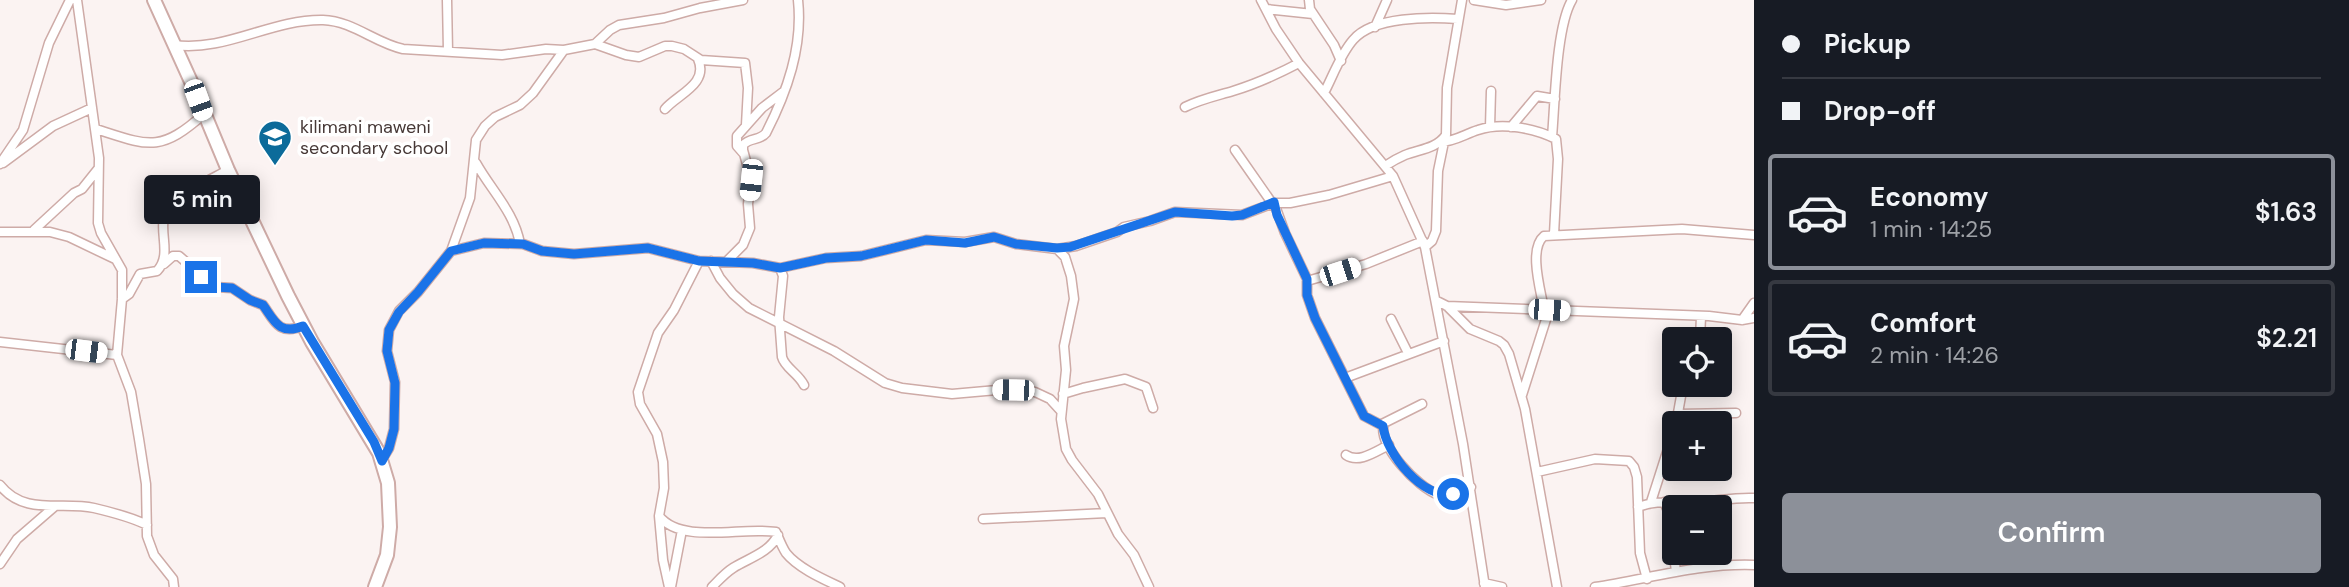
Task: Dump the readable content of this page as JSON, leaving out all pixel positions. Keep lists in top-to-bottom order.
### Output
{
  "places": {
    "school or university": ["kilimani maweni secondary school"]
  },
  "page": {
    "banner": ["Pickup", "Drop-off"],
    "list": [
      {
        "name": "Economy",
        "note": "1 min · 14:25",
        "value": "$1.63"
      },
      {
        "name": "Comfort",
        "note": "2 min · 14:26",
        "value": "$2.21"
      }
    ],
    "bubble": "5 min",
    "map_buttons": ["+", "−"],
    "buttons": "Confirm"
  }
}
